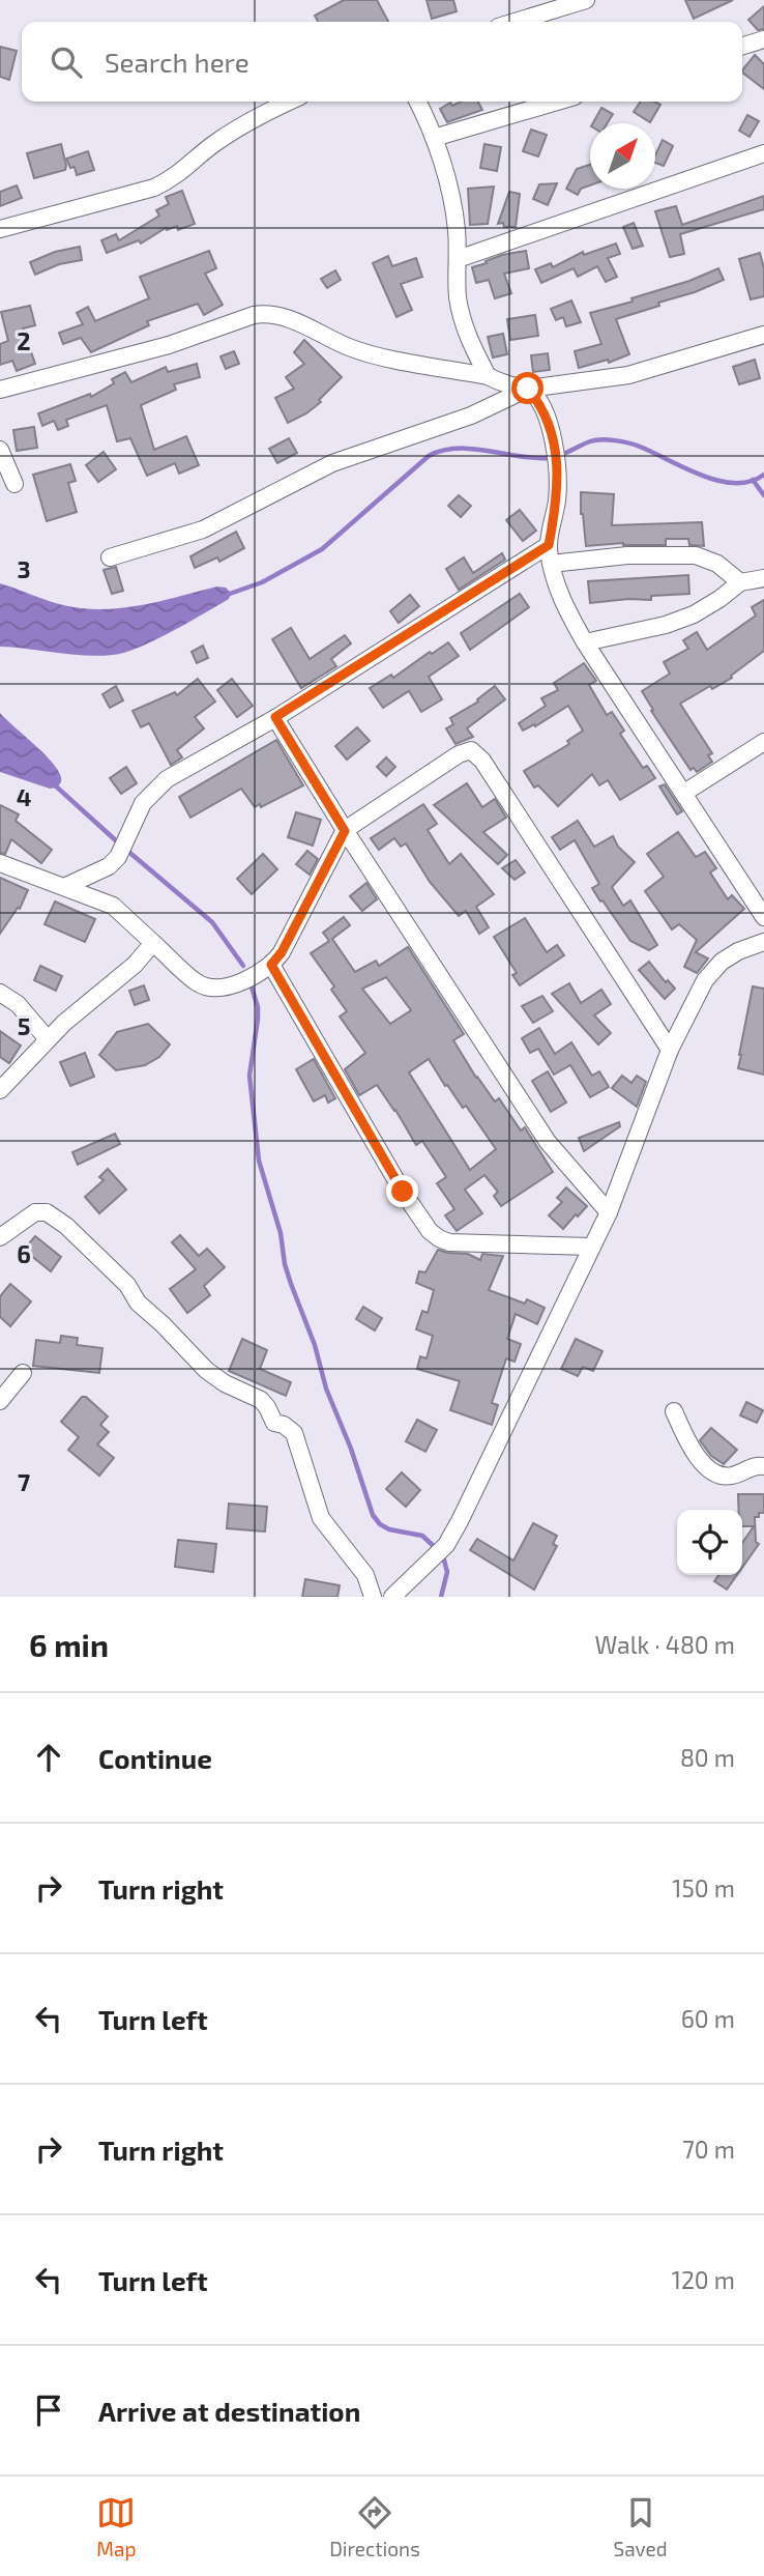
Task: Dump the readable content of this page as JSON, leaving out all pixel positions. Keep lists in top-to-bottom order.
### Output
{
  "north": "top right",
  "page": {
    "search": "Search here",
    "heading": ["6 min", "Walk · 480 m"],
    "list": [
      ["Continue", "80 m"],
      ["Turn right", "150 m"],
      ["Turn left", "60 m"],
      ["Turn right", "70 m"],
      ["Turn left", "120 m"],
      "Arrive at destination"
    ],
    "nav": ["Map", "Directions", "Saved"]
  },
  "grid": {
    "rows": [
      "2",
      "3",
      "4",
      "5",
      "6",
      "7"
    ]
  }
}
